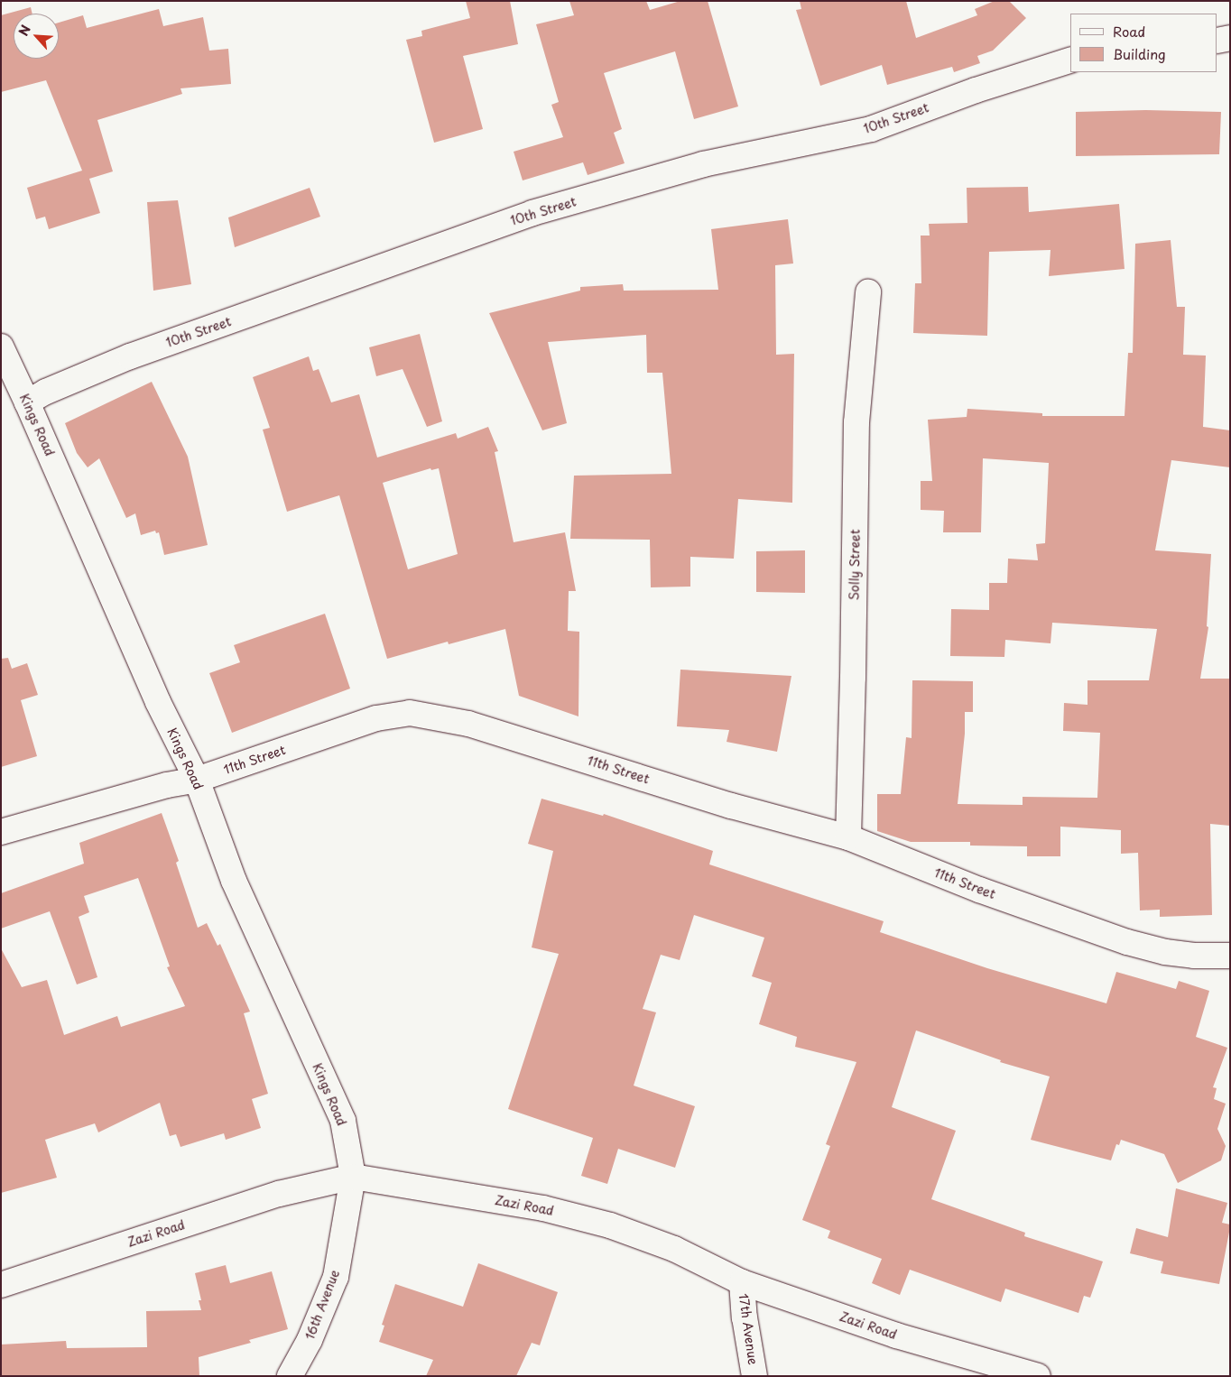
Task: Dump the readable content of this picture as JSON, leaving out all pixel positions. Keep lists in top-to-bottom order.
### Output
{
  "streets": {
    "street": [
      "10th Street",
      "Kings Road",
      "Solly Street",
      "11th Street",
      "Zazi Road",
      "16th Avenue",
      "17th Avenue"
    ]
  },
  "crossings": [
    ["10th Street", "Kings Road"],
    ["Kings Road", "11th Street"],
    ["Kings Road", "Zazi Road"],
    ["Kings Road", "16th Avenue"],
    ["Solly Street", "11th Street"],
    ["Zazi Road", "16th Avenue"],
    ["Zazi Road", "17th Avenue"]
  ],
  "legend": ["Road", "Building"],
  "north": "top left"
}
